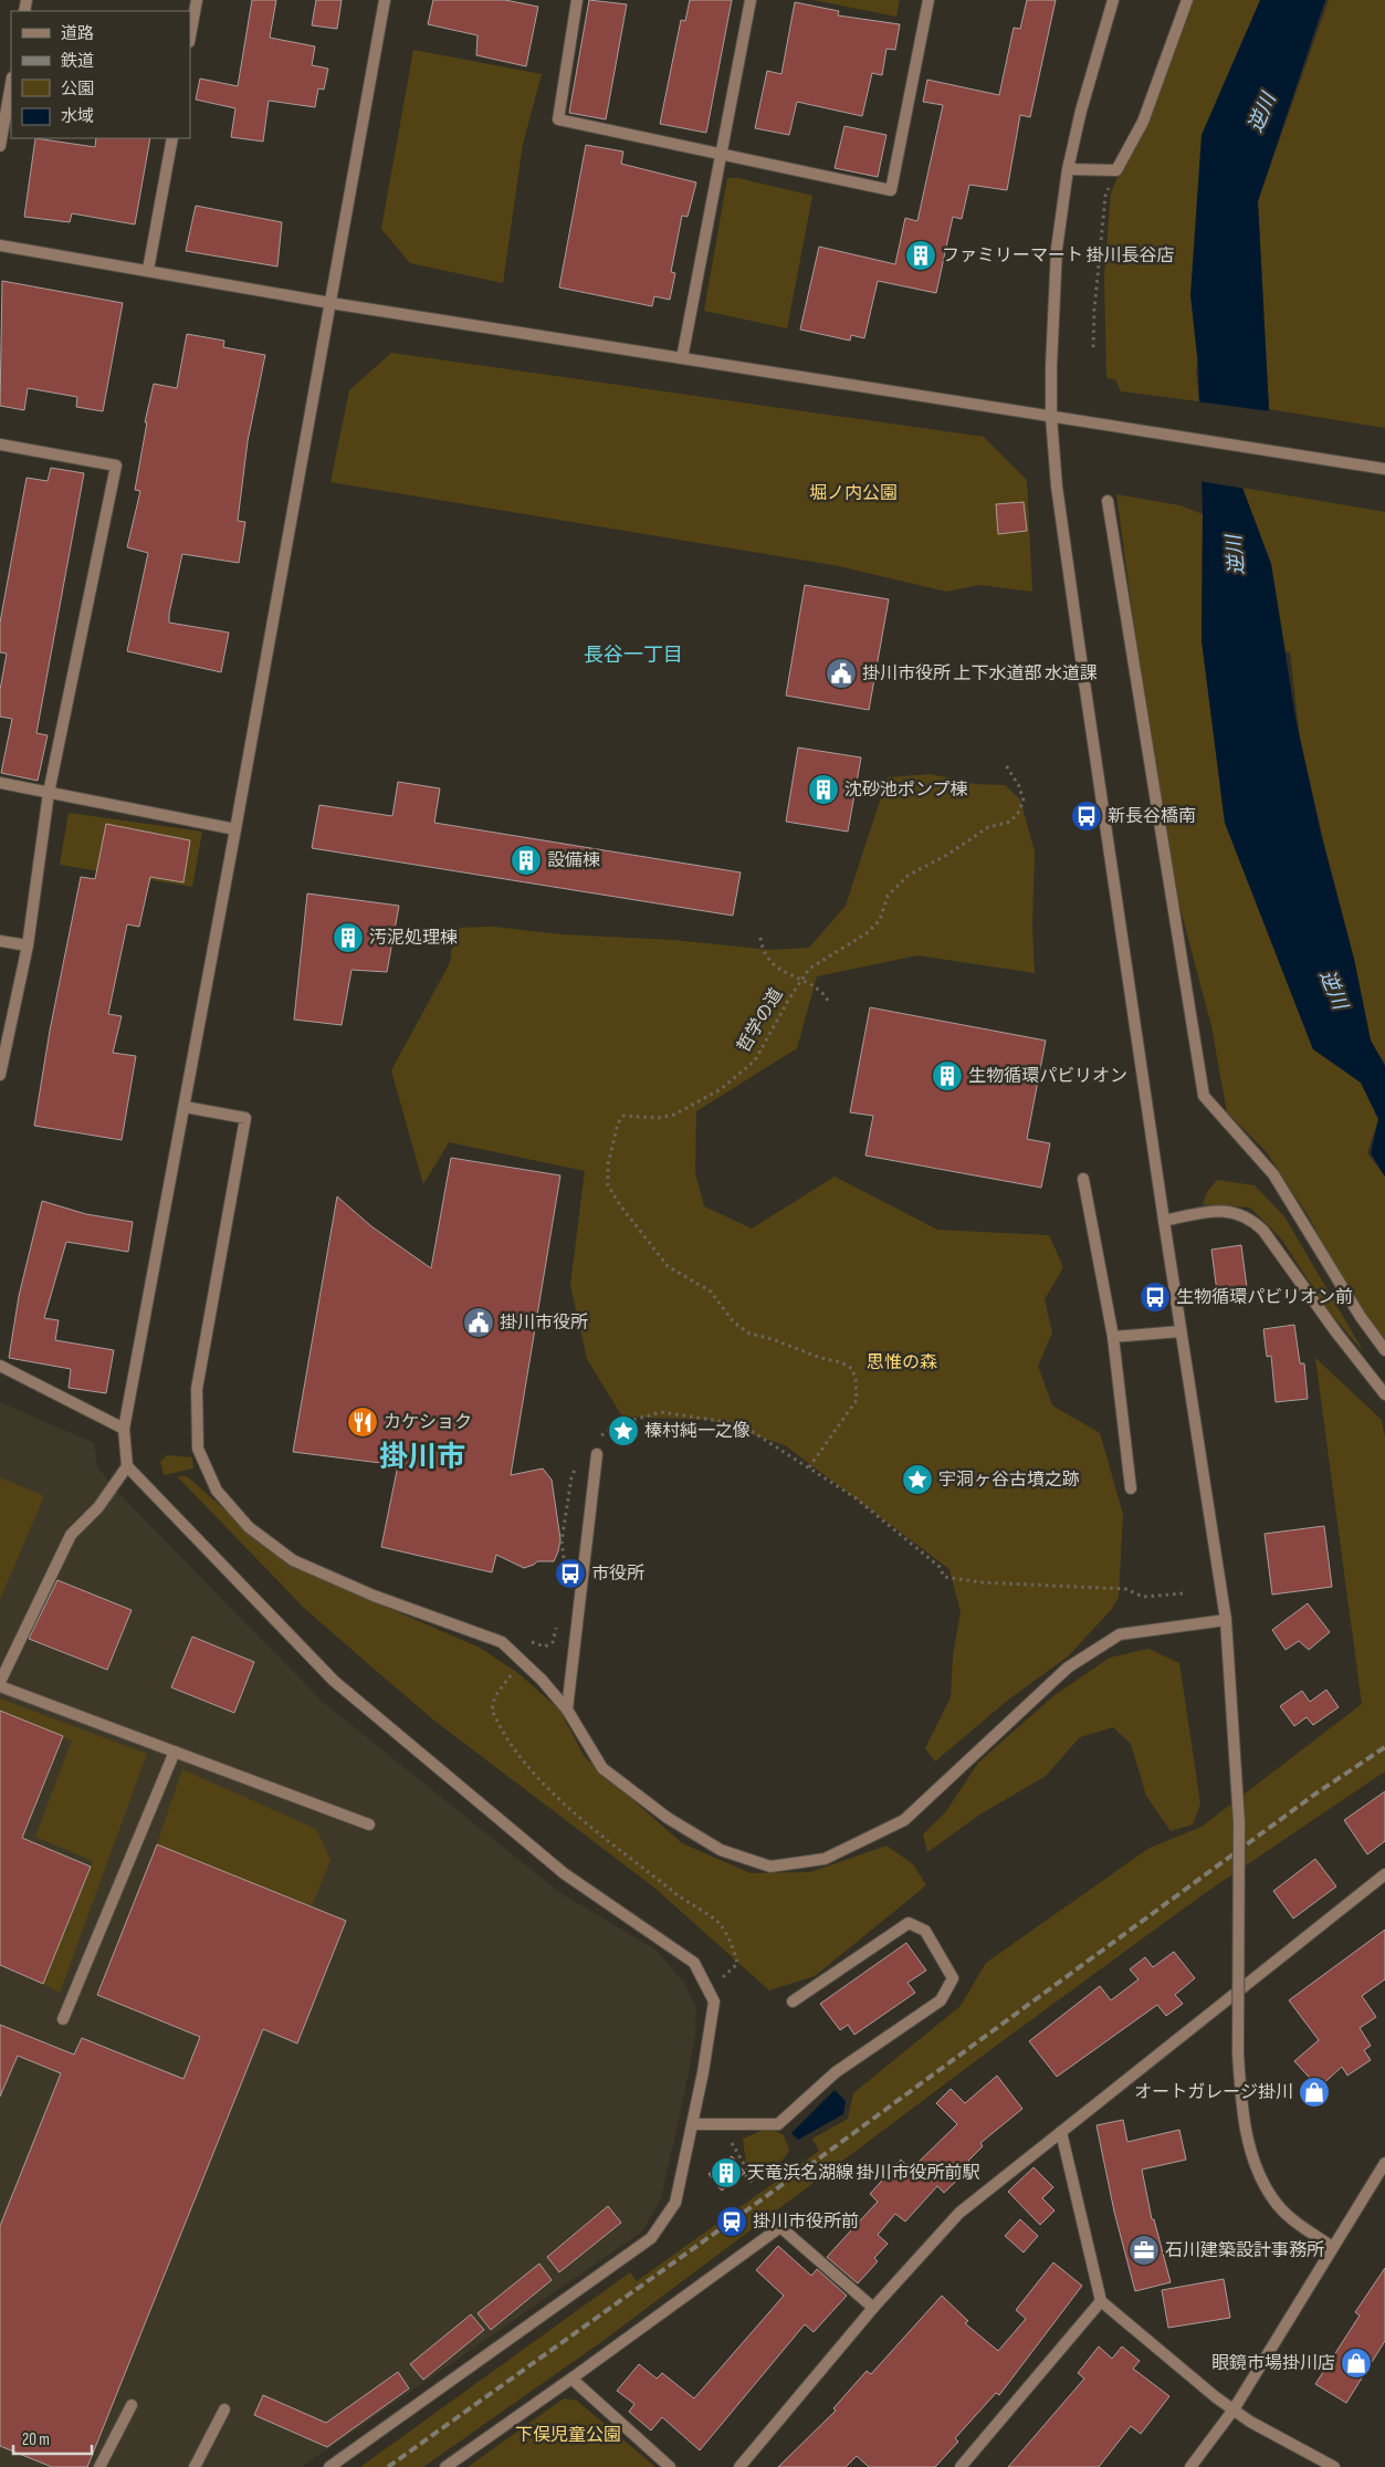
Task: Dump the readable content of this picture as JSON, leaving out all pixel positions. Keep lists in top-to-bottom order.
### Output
{
  "streets": {
    "path": ["哲学の道"]
  },
  "districts": ["長谷一丁目", "掛川市"],
  "water": ["逆川"],
  "parks": ["堀ノ内公園", "思惟の森", "下俣児童公園"],
  "places": {
    "building": [
      "ファミリーマート 掛川長谷店",
      "沈砂池ポンプ棟",
      "設備棟",
      "汚泥処理棟",
      "生物循環パビリオン",
      "天竜浜名湖線 掛川市役所前駅"
    ],
    "public building": ["掛川市役所 上下水道部 水道課", "掛川市役所"],
    "bus stop": ["新長谷橋南", "生物循環パビリオン前", "市役所"],
    "restaurant": ["カケショク"],
    "place": ["榛村純一之像", "宇洞ヶ谷古墳之跡"],
    "shop": ["オートガレージ掛川", "眼鏡市場掛川店"],
    "station": ["掛川市役所前"],
    "office": ["石川建築設計事務所"]
  },
  "legend": [
    "道路",
    "鉄道",
    "公園",
    "水域"
  ],
  "scale_bar": "20 m"
}
